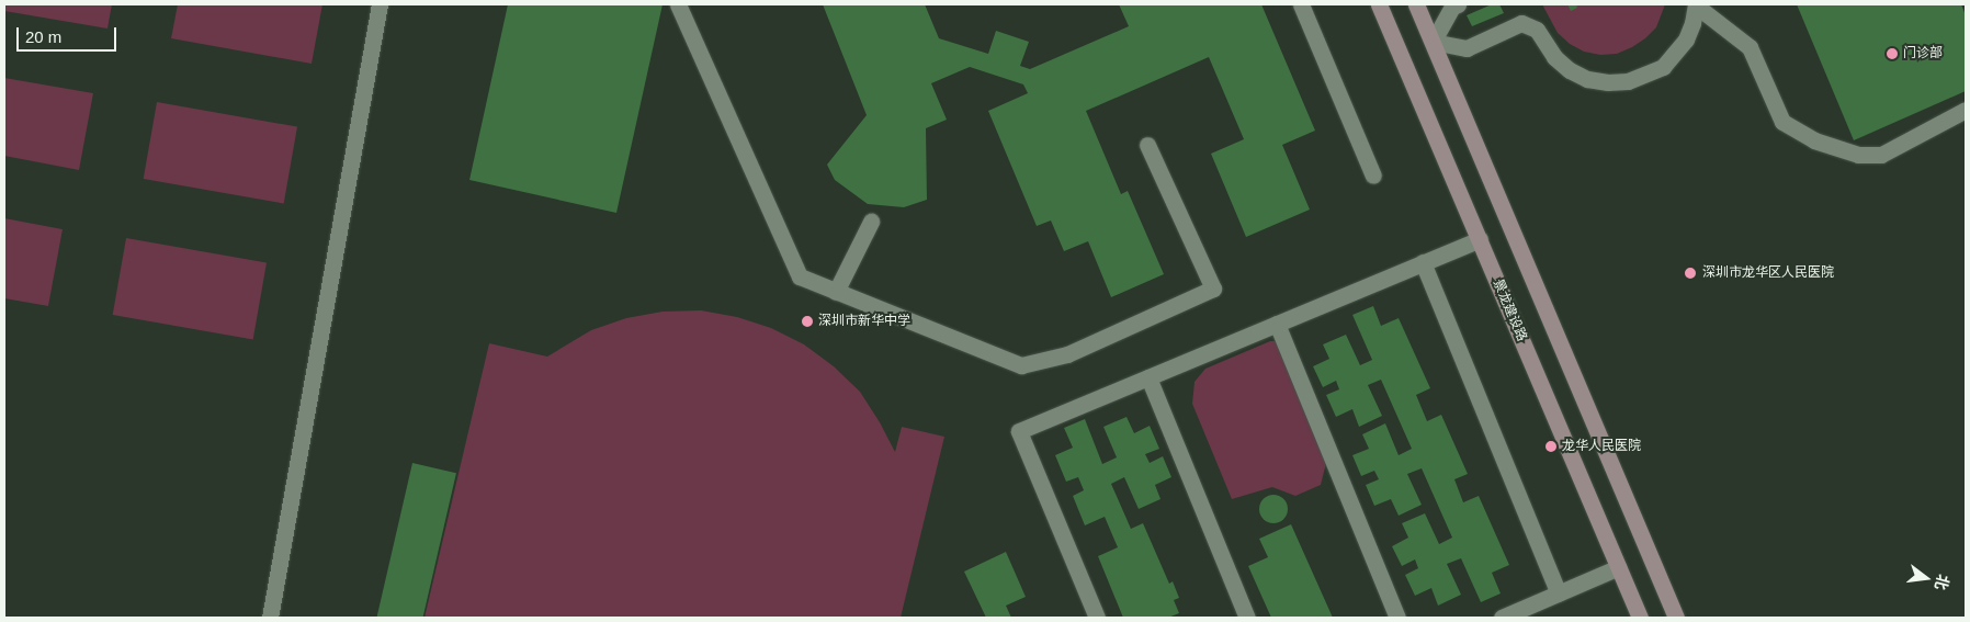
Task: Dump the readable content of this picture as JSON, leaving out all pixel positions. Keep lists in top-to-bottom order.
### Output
{
  "streets": {
    "main road": ["景龙建设路"]
  },
  "places": [
    "门诊部",
    "深圳市龙华区人民医院",
    "深圳市新华中学",
    "龙华人民医院"
  ],
  "scale_bar": "20 m",
  "north": "right"
}
